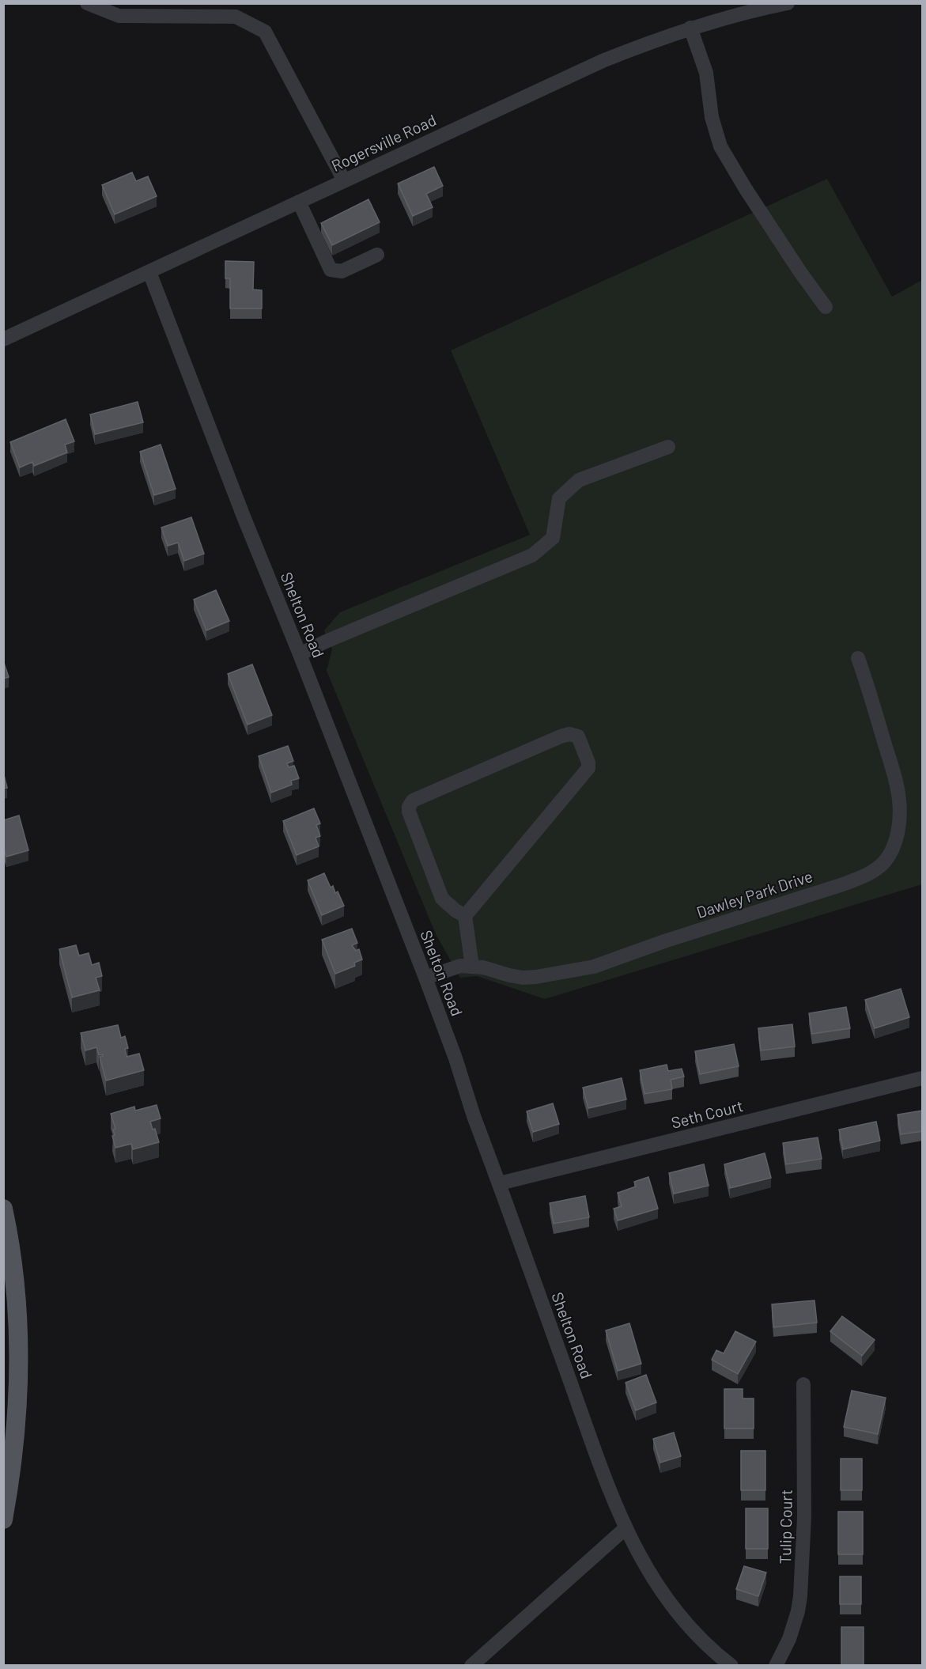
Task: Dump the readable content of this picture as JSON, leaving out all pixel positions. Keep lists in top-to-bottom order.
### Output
{
  "streets": {
    "street": [
      "Rogersville Road",
      "Shelton Road",
      "Dawley Park Drive",
      "Seth Court",
      "Tulip Court"
    ]
  },
  "crossings": [
    ["Rogersville Road", "Shelton Road"],
    ["Shelton Road", "Dawley Park Drive"],
    ["Shelton Road", "Seth Court"]
  ]
}
